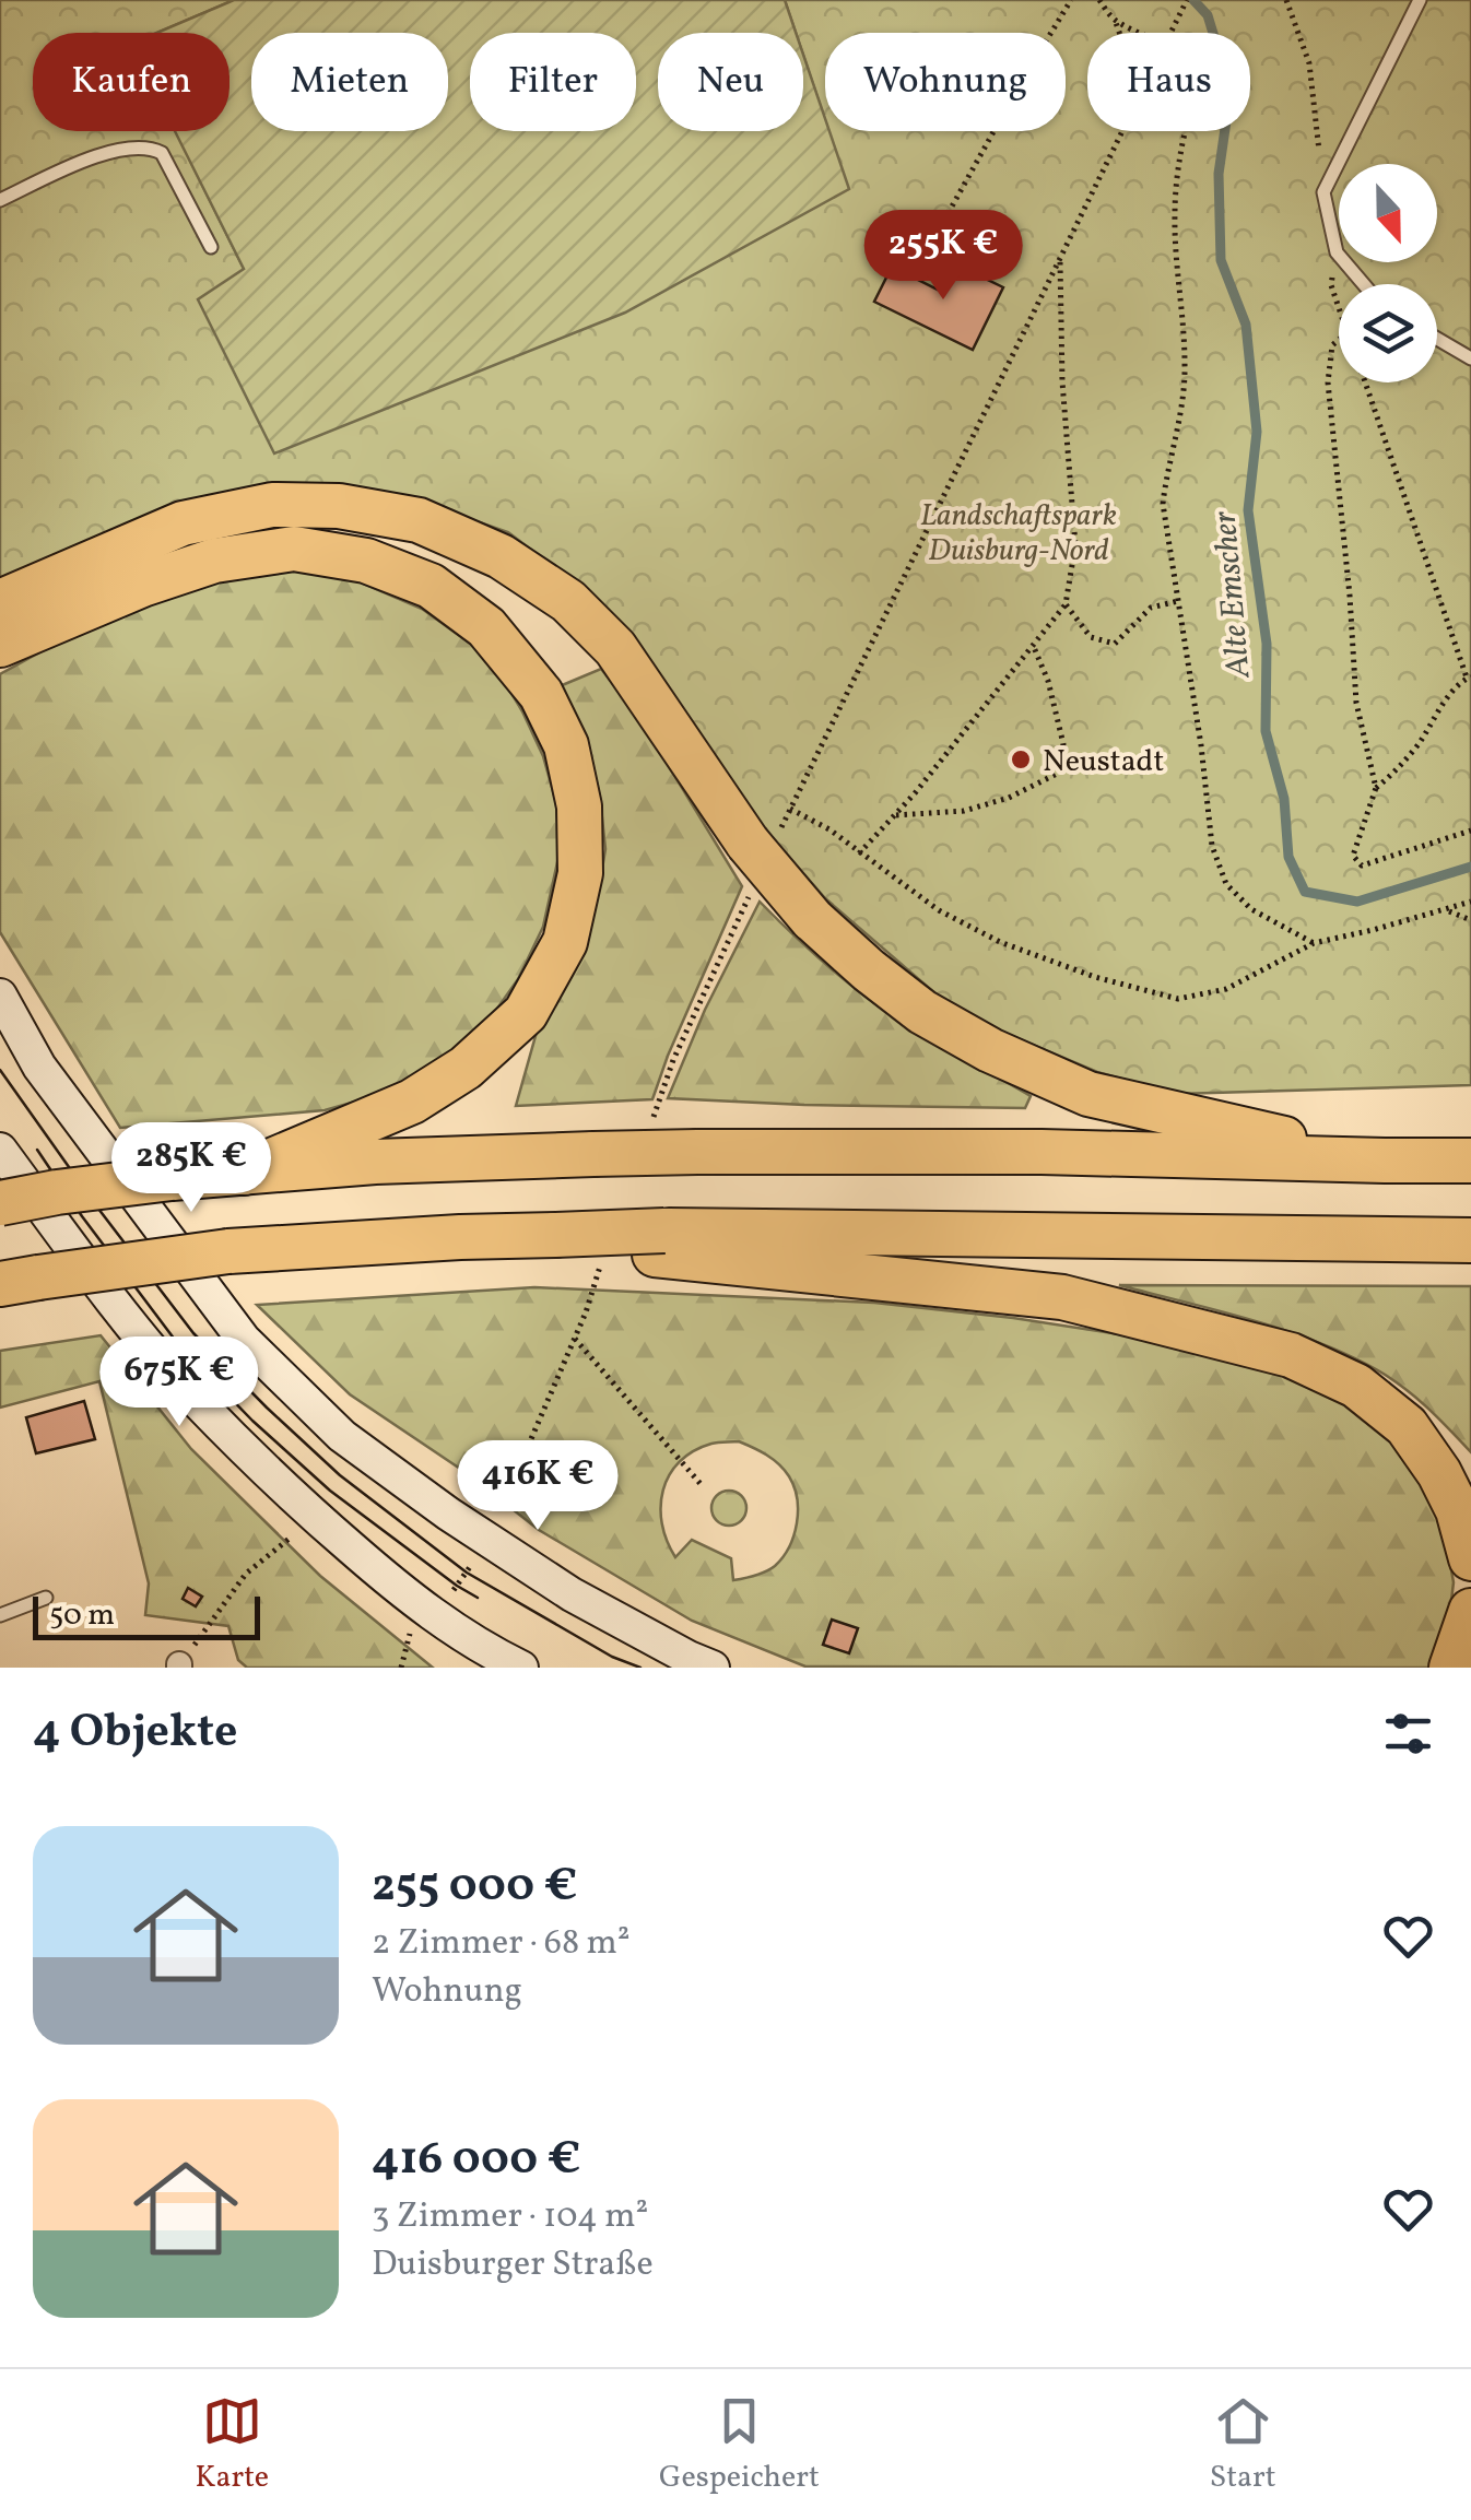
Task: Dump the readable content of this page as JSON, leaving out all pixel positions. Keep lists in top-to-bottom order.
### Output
{
  "water": ["Alte Emscher"],
  "parks": ["Landschaftspark Duisburg-Nord"],
  "places": ["Neustadt"],
  "scale_bar": "50 m",
  "north": "bottom",
  "page": {
    "chip": [
      "Kaufen",
      "Mieten",
      "Filter",
      "Neu",
      "Wohnung",
      "Haus"
    ],
    "price": [
      "255K €",
      "285K €",
      "675K €",
      "416K €"
    ],
    "scale": "50 m",
    "heading": "4 Objekte",
    "list": [
      {
        "name": "255 000 €",
        "note": "2 Zimmer · 68 m² · Wohnung"
      },
      {
        "name": "416 000 €",
        "note": "3 Zimmer · 104 m² · Duisburger Straße"
      }
    ],
    "tabs": ["Karte", "Gespeichert", "Start"]
  }
}
